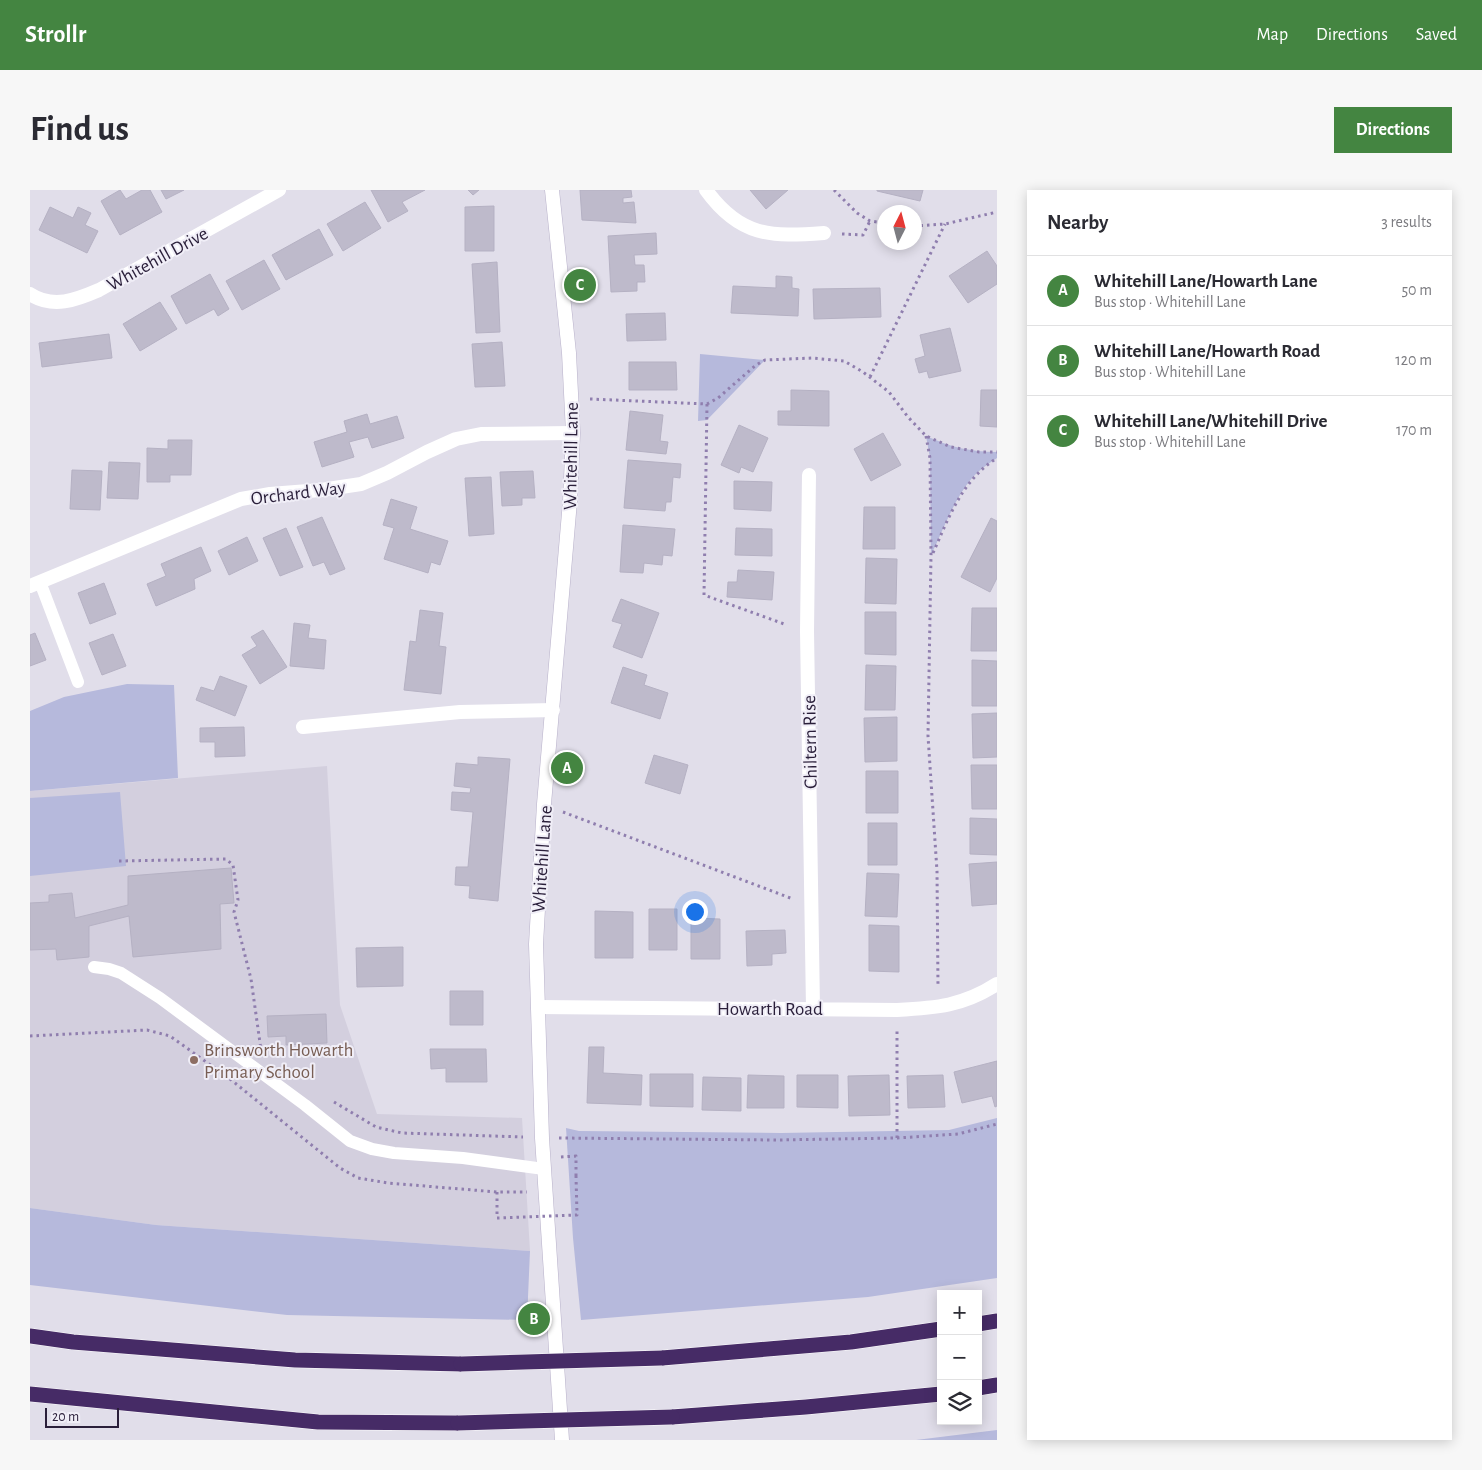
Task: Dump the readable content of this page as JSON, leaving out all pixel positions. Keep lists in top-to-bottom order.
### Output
{
  "streets": {
    "street": [
      "Whitehill Drive",
      "Whitehill Lane",
      "Orchard Way",
      "Chiltern Rise",
      "Howarth Road"
    ]
  },
  "crossings": [
    ["Whitehill Lane", "Orchard Way"],
    ["Whitehill Lane", "Howarth Road"],
    ["Chiltern Rise", "Howarth Road"]
  ],
  "places": ["Brinsworth Howarth Primary School"],
  "scale_bar": "20 m",
  "north": "top",
  "page": {
    "header": "Strollr",
    "nav": ["Map", "Directions", "Saved"],
    "buttons": "Directions",
    "title": "Find us",
    "heading": ["Nearby", "3 results"],
    "list": [
      {
        "mark": "A",
        "name": "Whitehill Lane/Howarth Lane",
        "note": "Bus stop · Whitehill Lane",
        "value": "50 m"
      },
      {
        "mark": "B",
        "name": "Whitehill Lane/Howarth Road",
        "note": "Bus stop · Whitehill Lane",
        "value": "120 m"
      },
      {
        "mark": "C",
        "name": "Whitehill Lane/Whitehill Drive",
        "note": "Bus stop · Whitehill Lane",
        "value": "170 m"
      }
    ],
    "pins": ["C", "A", "B"],
    "map_buttons": ["+", "−"],
    "scale": "20 m"
  }
}
